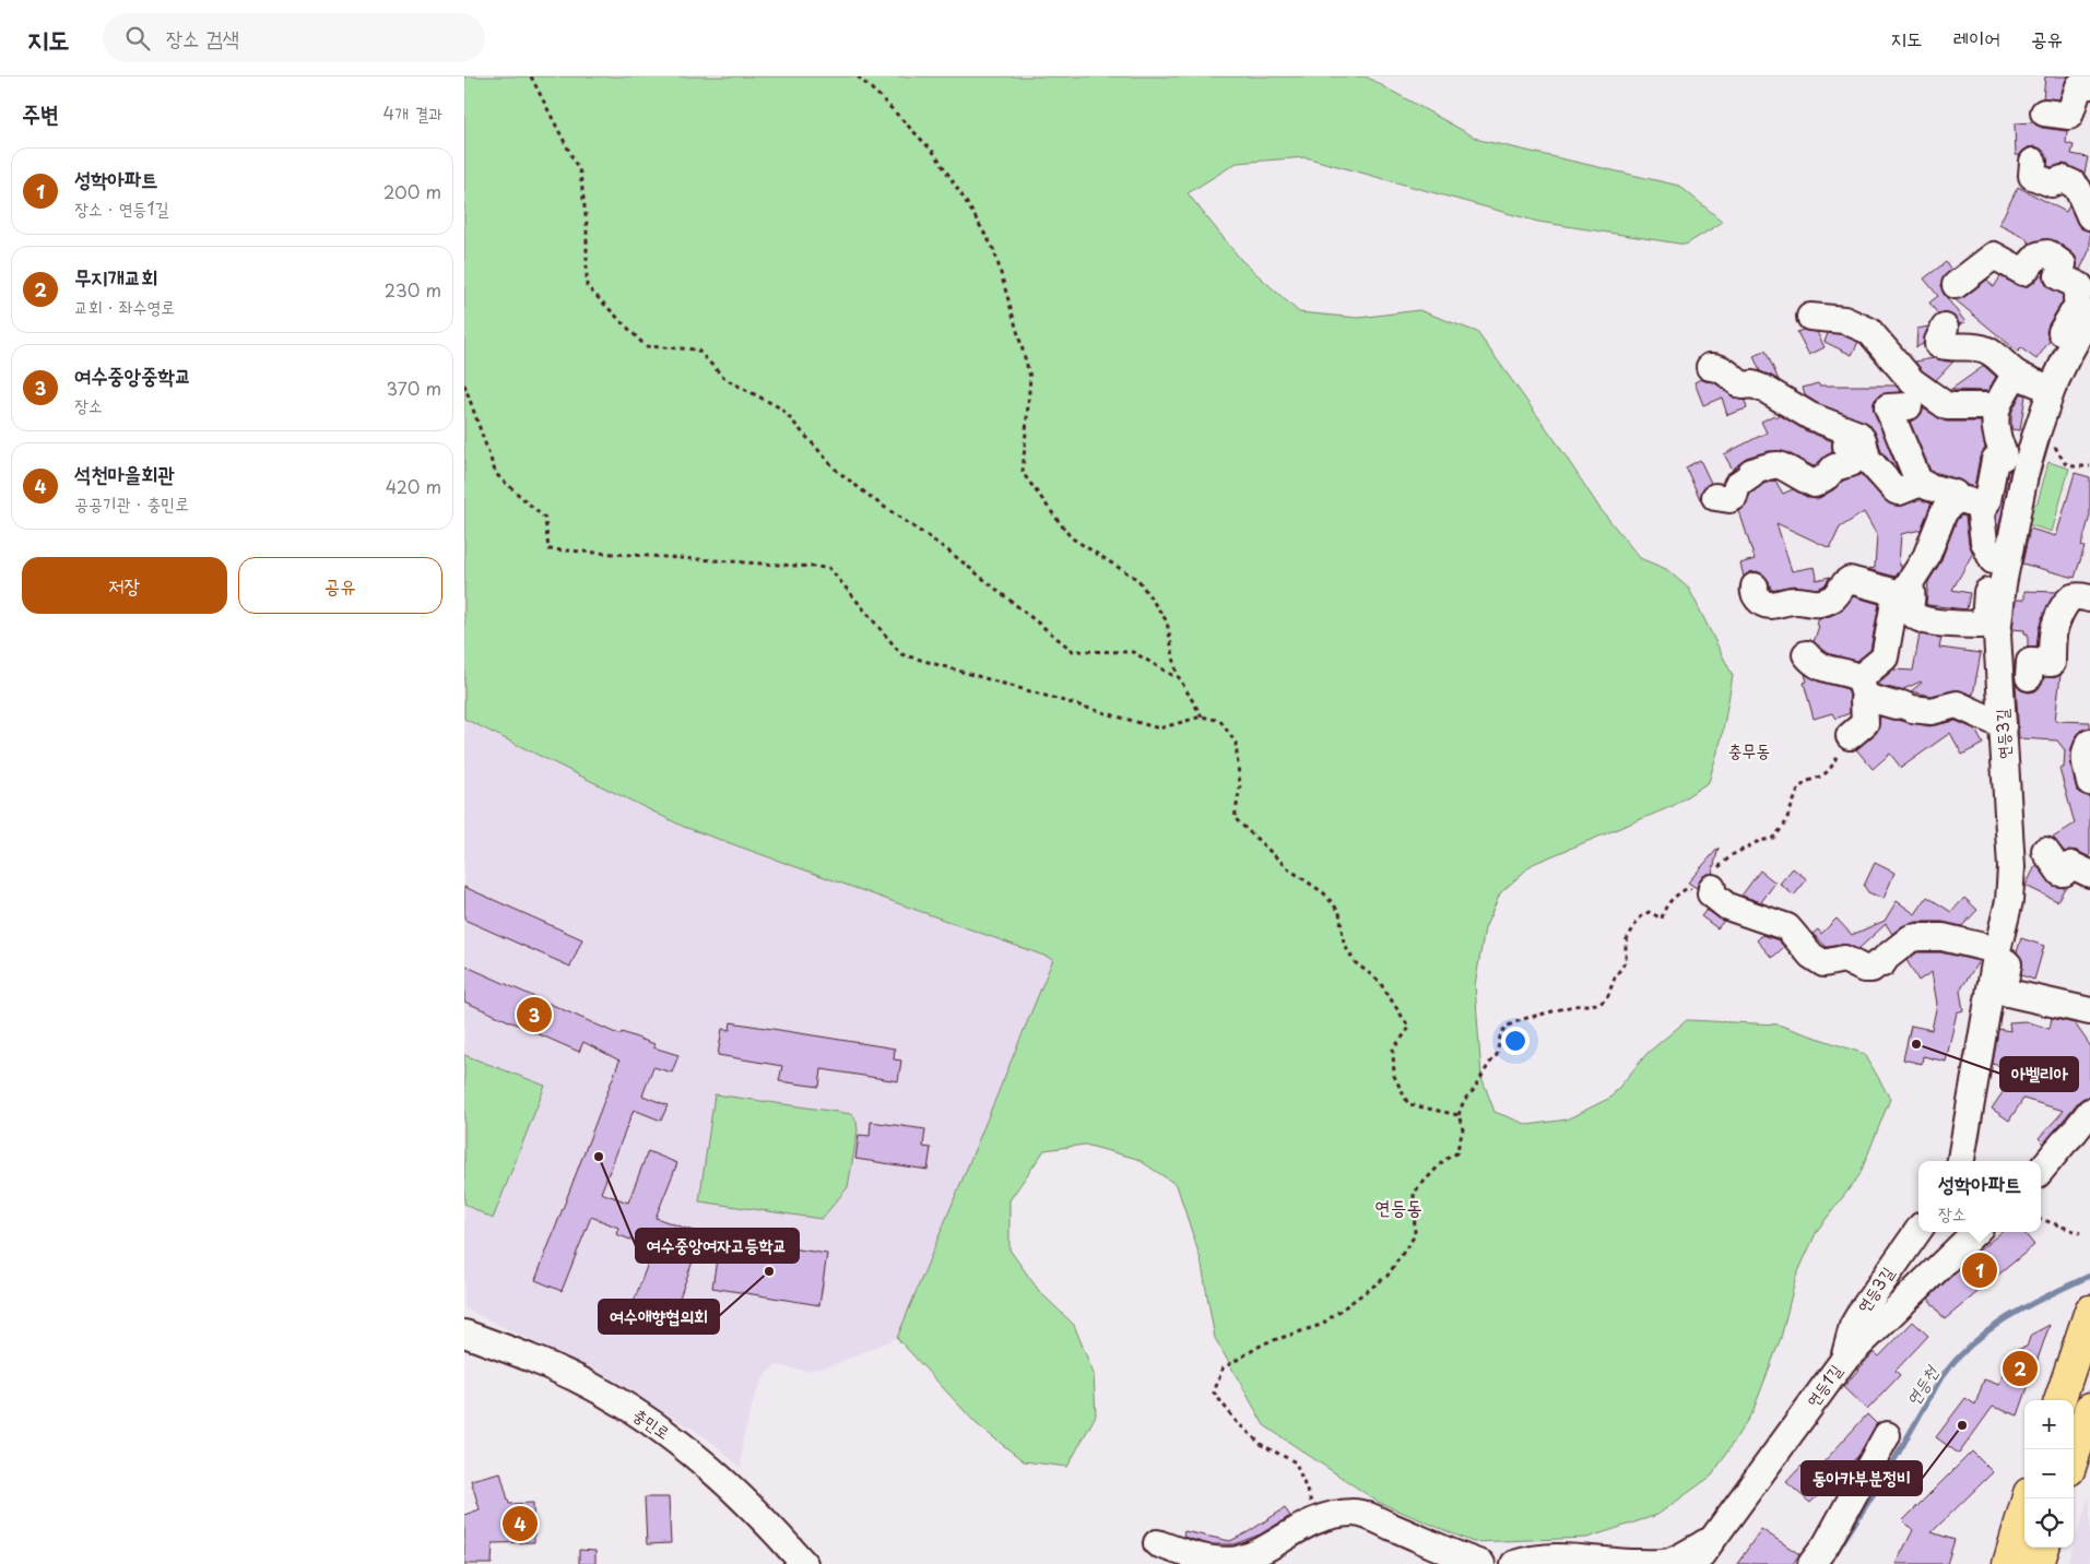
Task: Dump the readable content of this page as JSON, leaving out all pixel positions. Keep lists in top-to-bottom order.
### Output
{
  "streets": {
    "street": ["연등3길", "연등1길", "충민로"]
  },
  "crossings": [
    ["연등3길", "연등1길"]
  ],
  "districts": ["충무동", "연등동"],
  "water": ["연등천"],
  "places": [
    "아벨리아",
    "여수중앙여자고등학교",
    "여수애향협의회",
    "동아카부분정비"
  ],
  "page": {
    "header": "지도",
    "search": "장소 검색",
    "nav": ["지도", "레이어", "공유"],
    "heading": ["주변", "4개 결과"],
    "list": [
      {
        "mark": "1",
        "name": "성학아파트",
        "note": "장소 · 연등1길",
        "value": "200 m"
      },
      {
        "mark": "2",
        "name": "무지개교회",
        "note": "교회 · 좌수영로",
        "value": "230 m"
      },
      {
        "mark": "3",
        "name": "여수중앙중학교",
        "note": "장소",
        "value": "370 m"
      },
      {
        "mark": "4",
        "name": "석천마을회관",
        "note": "공공기관 · 충민로",
        "value": "420 m"
      }
    ],
    "buttons": ["저장", "공유"],
    "pins": [
      "3",
      "1",
      "2",
      "4"
    ],
    "popup": ["성학아파트", "장소"],
    "map_buttons": ["+", "−"]
  }
}
